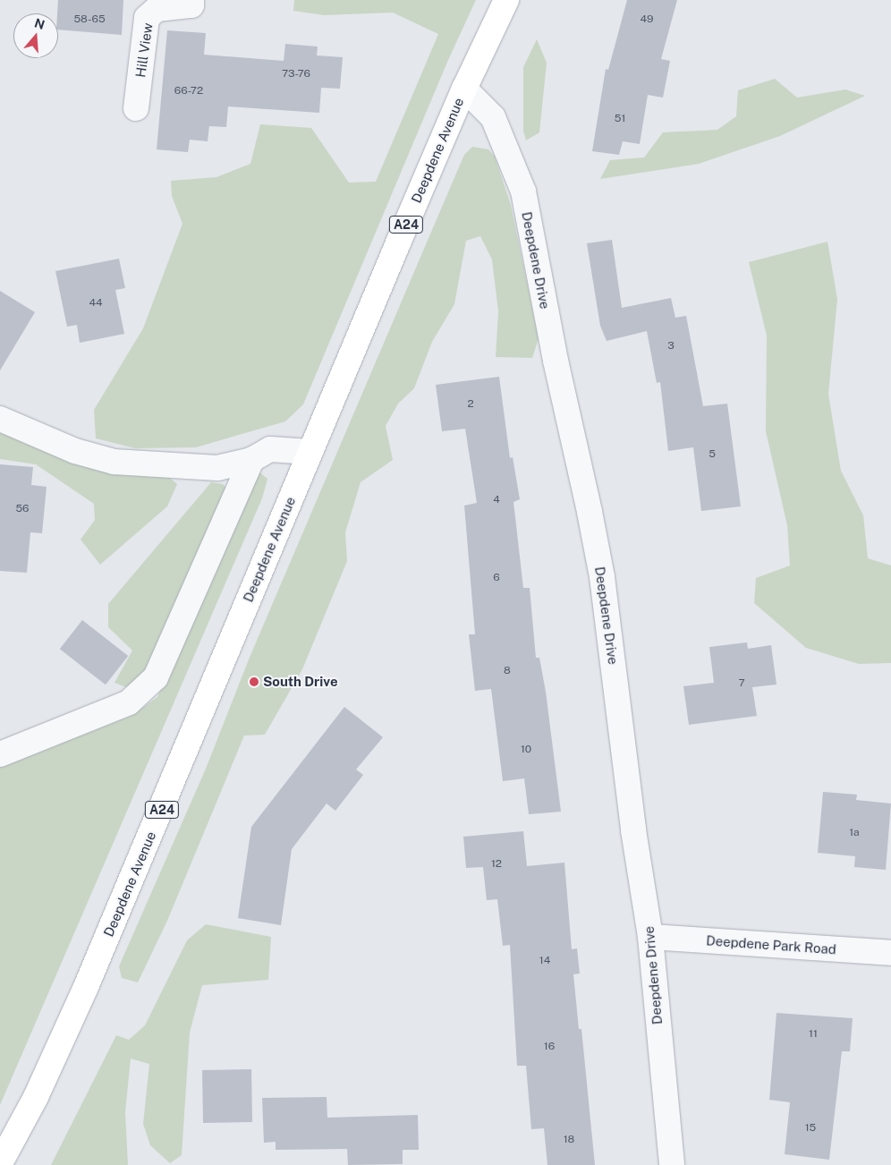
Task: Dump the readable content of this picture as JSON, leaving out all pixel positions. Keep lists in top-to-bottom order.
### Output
{
  "streets": {
    "highway": ["Deepdene Avenue", "A24"],
    "street": ["Hill View", "Deepdene Drive", "Deepdene Park Road"]
  },
  "crossings": [
    ["Deepdene Avenue", "Deepdene Drive"],
    ["Deepdene Drive", "Deepdene Park Road"]
  ],
  "places": ["South Drive"],
  "house_numbers": [
    "58-65",
    "49",
    "73-76",
    "66-72",
    "51",
    "44",
    "3",
    "2",
    "5",
    "4",
    "56",
    "6",
    "8",
    "7",
    "10",
    "1a",
    "12",
    "14",
    "11",
    "16",
    "15",
    "18"
  ],
  "north": "top"
}
